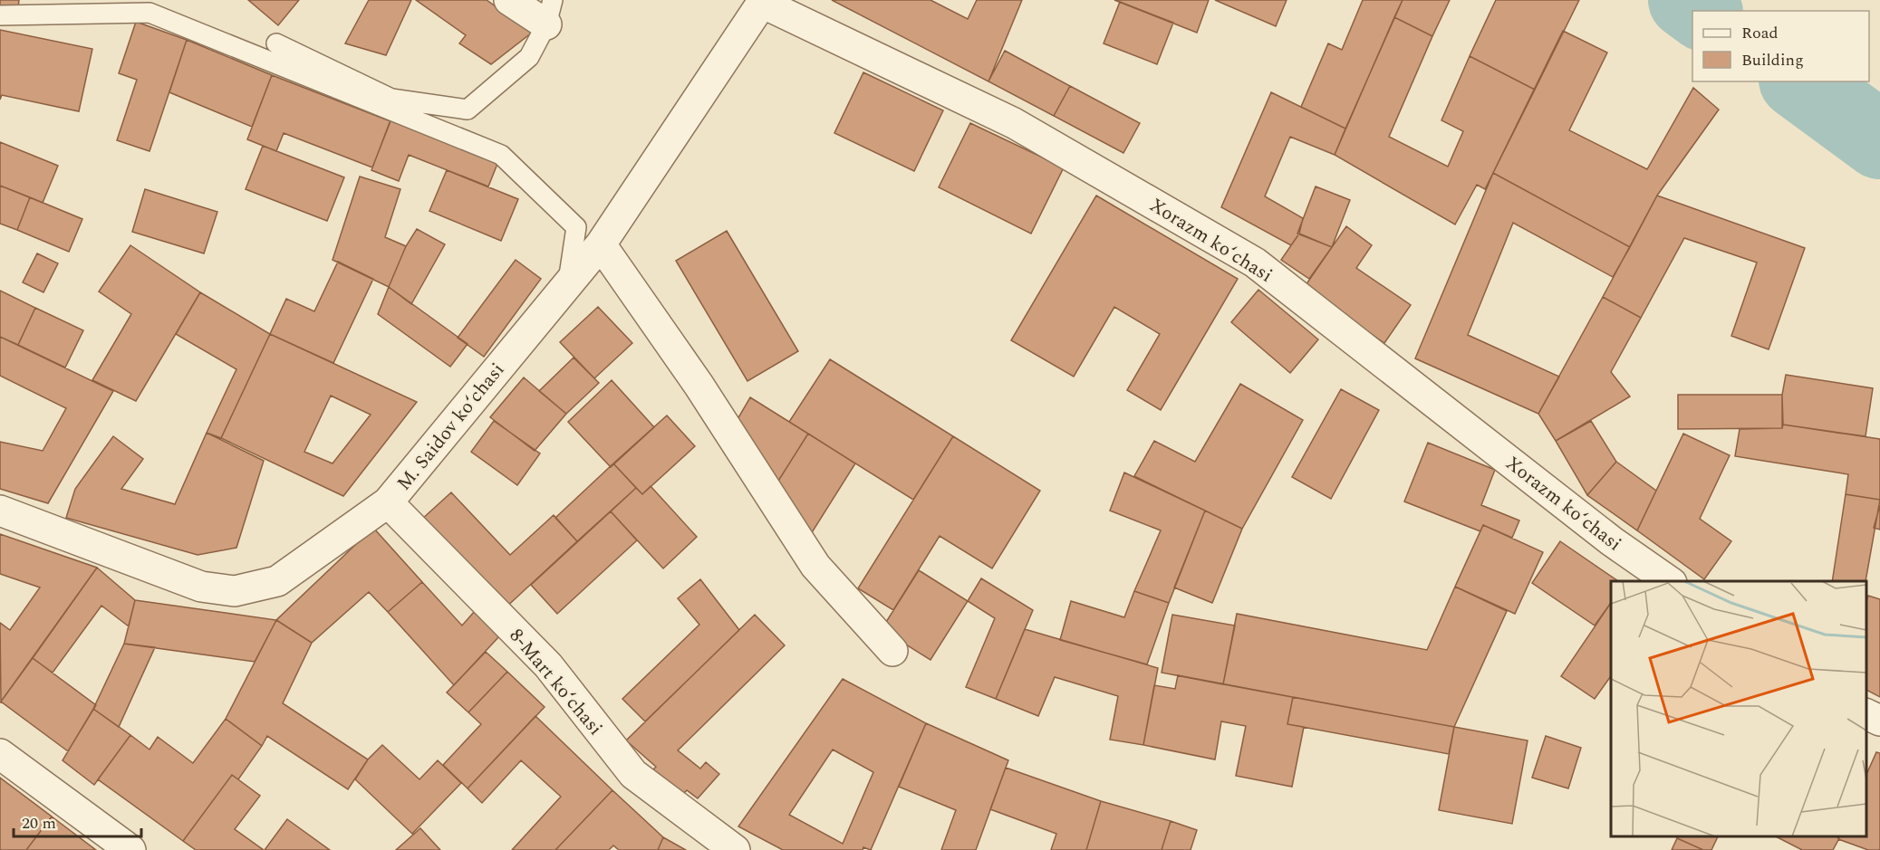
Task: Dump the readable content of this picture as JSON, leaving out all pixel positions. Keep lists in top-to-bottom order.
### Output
{
  "streets": {
    "street": ["Xorazm koʻchasi", "M. Saidov koʻchasi", "8-Mart koʻchasi"]
  },
  "crossings": [
    ["Xorazm koʻchasi", "M. Saidov koʻchasi"],
    ["M. Saidov koʻchasi", "8-Mart koʻchasi"]
  ],
  "legend": ["Road", "Building"],
  "scale_bar": "20 m"
}
